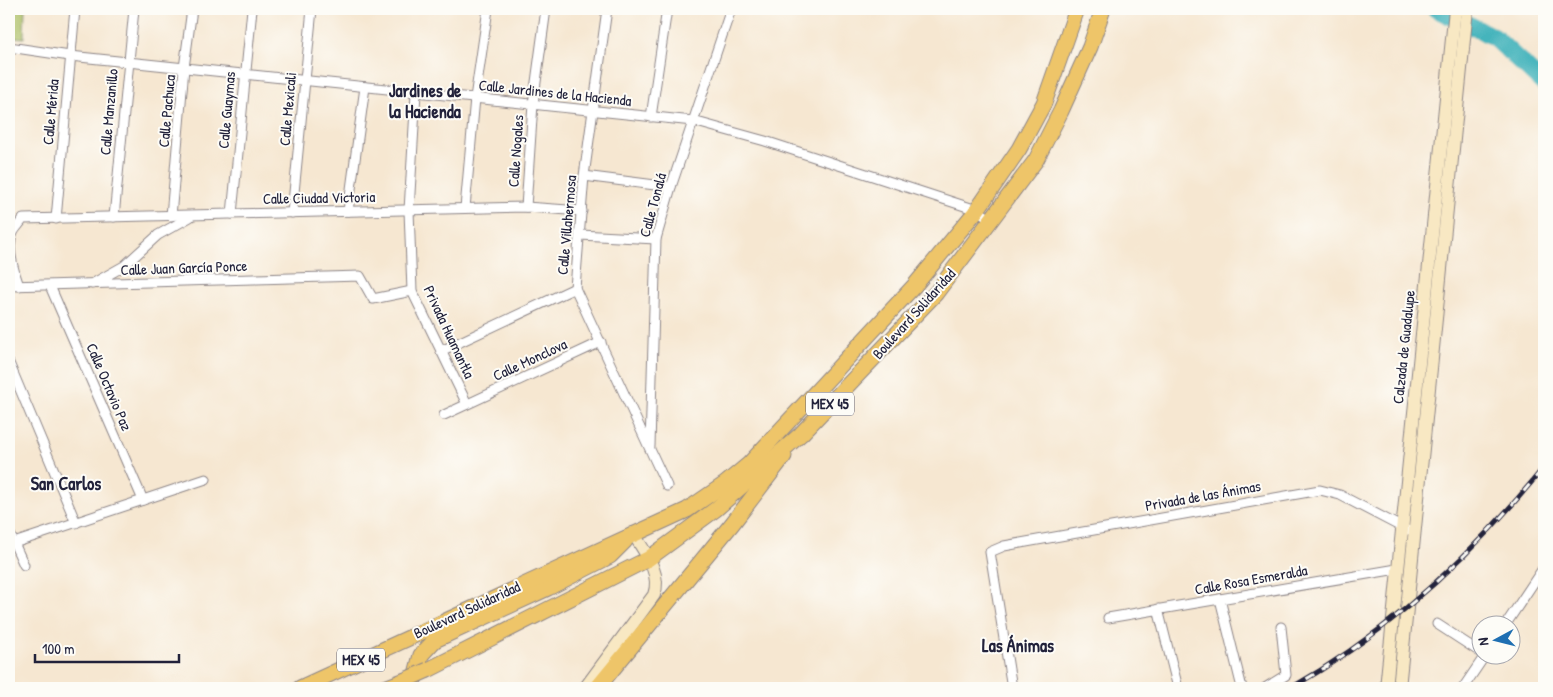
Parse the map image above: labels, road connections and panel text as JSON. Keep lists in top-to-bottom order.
{
  "streets": {
    "highway": ["Boulevard Solidaridad", "MEX 45"],
    "main road": ["Calzada de Guadalupe"],
    "street": [
      "Calle Jardines de la Hacienda",
      "Calle Mexicali",
      "Calle Guaymas",
      "Calle Pachuca",
      "Calle Mérida",
      "Calle Manzanillo",
      "Calle Nogales",
      "Calle Ciudad Victoria",
      "Calle Tonalá",
      "Calle Villahermosa",
      "Calle Juan García Ponce",
      "Privada Huamantla",
      "Calle Monclova",
      "Calle Octavio Paz",
      "Privada de las Ánimas",
      "Calle Rosa Esmeralda"
    ]
  },
  "crossings": [
    ["Calle Jardines de la Hacienda", "Calle Mexicali"],
    ["Calle Jardines de la Hacienda", "Calle Guaymas"],
    ["Calle Jardines de la Hacienda", "Calle Pachuca"],
    ["Calle Jardines de la Hacienda", "Calle Mérida"],
    ["Calle Jardines de la Hacienda", "Calle Manzanillo"],
    ["Calle Jardines de la Hacienda", "Calle Nogales"],
    ["Calle Jardines de la Hacienda", "Calle Tonalá"],
    ["Calle Jardines de la Hacienda", "Calle Villahermosa"],
    ["Calle Jardines de la Hacienda", "Boulevard Solidaridad"],
    ["Calle Jardines de la Hacienda", "Privada Huamantla"],
    ["Calle Mexicali", "Calle Ciudad Victoria"],
    ["Calle Guaymas", "Calle Ciudad Victoria"],
    ["Calle Pachuca", "Calle Ciudad Victoria"],
    ["Calle Mérida", "Calle Ciudad Victoria"],
    ["Calle Manzanillo", "Calle Ciudad Victoria"],
    ["Calle Nogales", "Calle Ciudad Victoria"],
    ["Calle Ciudad Victoria", "Calle Villahermosa"],
    ["Calle Ciudad Victoria", "Calle Juan García Ponce"],
    ["Calle Ciudad Victoria", "Privada Huamantla"],
    ["Calle Tonalá", "Calle Villahermosa"],
    ["Calle Villahermosa", "Calle Monclova"],
    ["Calle Juan García Ponce", "Privada Huamantla"],
    ["Calle Juan García Ponce", "Calle Octavio Paz"],
    ["Privada Huamantla", "Calle Monclova"],
    ["Calzada de Guadalupe", "Privada de las Ánimas"],
    ["Calzada de Guadalupe", "Calle Rosa Esmeralda"]
  ],
  "districts": ["Jardines de la Hacienda", "San Carlos", "Las Ánimas"],
  "scale_bar": "100 m",
  "north": "left"
}
